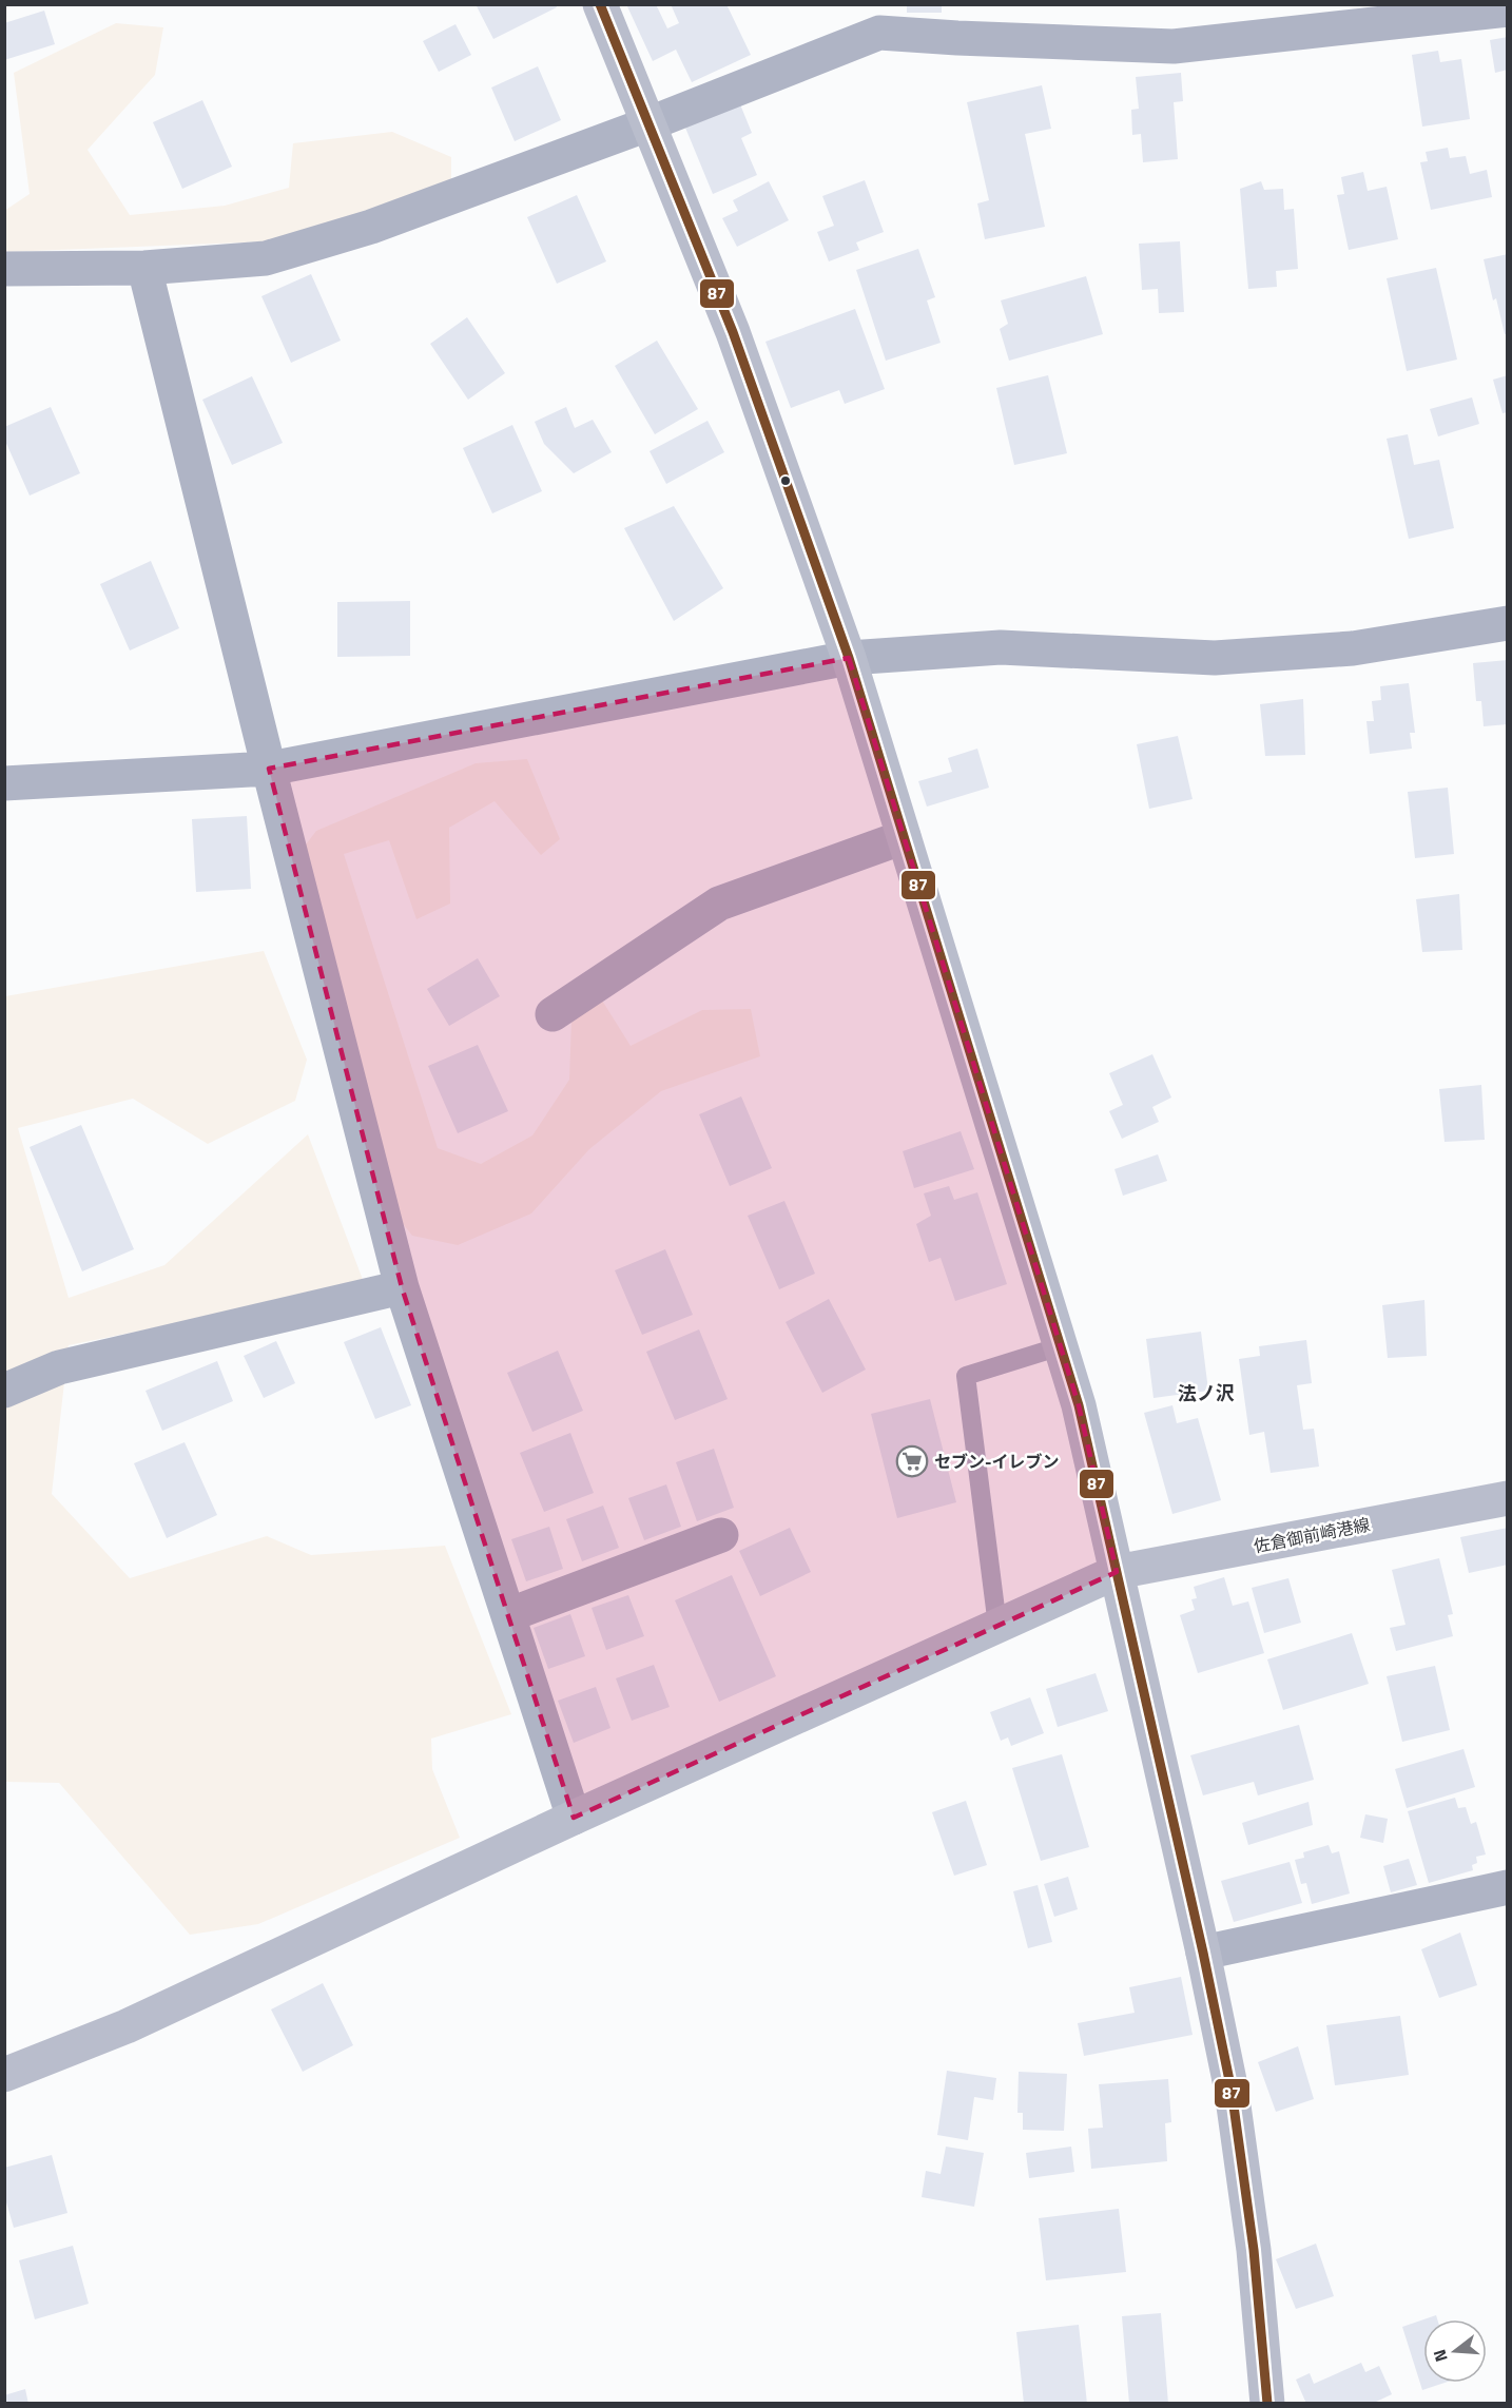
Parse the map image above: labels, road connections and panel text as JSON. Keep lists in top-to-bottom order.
{
  "streets": {
    "main road": ["佐倉御前崎港線"]
  },
  "districts": ["法ノ沢"],
  "places": {
    "supermarket": ["セブン-イレブン"]
  },
  "lines": ["transit line 87"],
  "north": "left"
}
